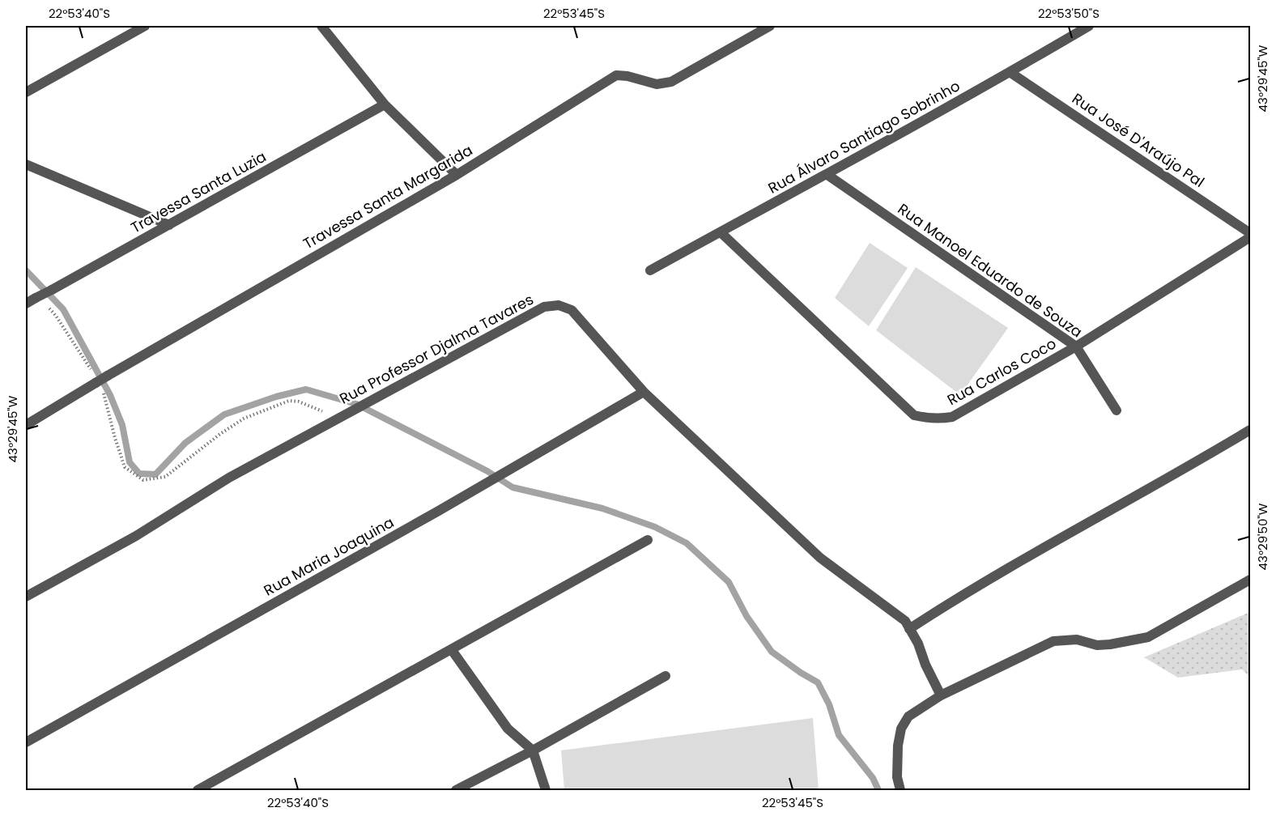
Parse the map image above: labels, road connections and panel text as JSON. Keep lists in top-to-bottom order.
{
  "streets": {
    "street": [
      "Rua Álvaro Santiago Sobrinho",
      "Rua José D'Araújo Pal",
      "Travessa Santa Luzia",
      "Travessa Santa Margarida",
      "Rua Manoel Eduardo de Souza",
      "Rua Professor Djalma Tavares",
      "Rua Carlos Coco",
      "Rua Maria Joaquina"
    ]
  },
  "crossings": [
    ["Rua Álvaro Santiago Sobrinho", "Rua José D'Araújo Pal"],
    ["Rua Álvaro Santiago Sobrinho", "Rua Manoel Eduardo de Souza"],
    ["Rua Álvaro Santiago Sobrinho", "Rua Carlos Coco"],
    ["Rua Manoel Eduardo de Souza", "Rua Carlos Coco"],
    ["Rua Professor Djalma Tavares", "Rua Maria Joaquina"]
  ],
  "coordinates": [
    "22°53'40\"S",
    "22°53'45\"S",
    "22°53'50\"S",
    "43°29'45\"W",
    "43°29'50\"W"
  ]
}
